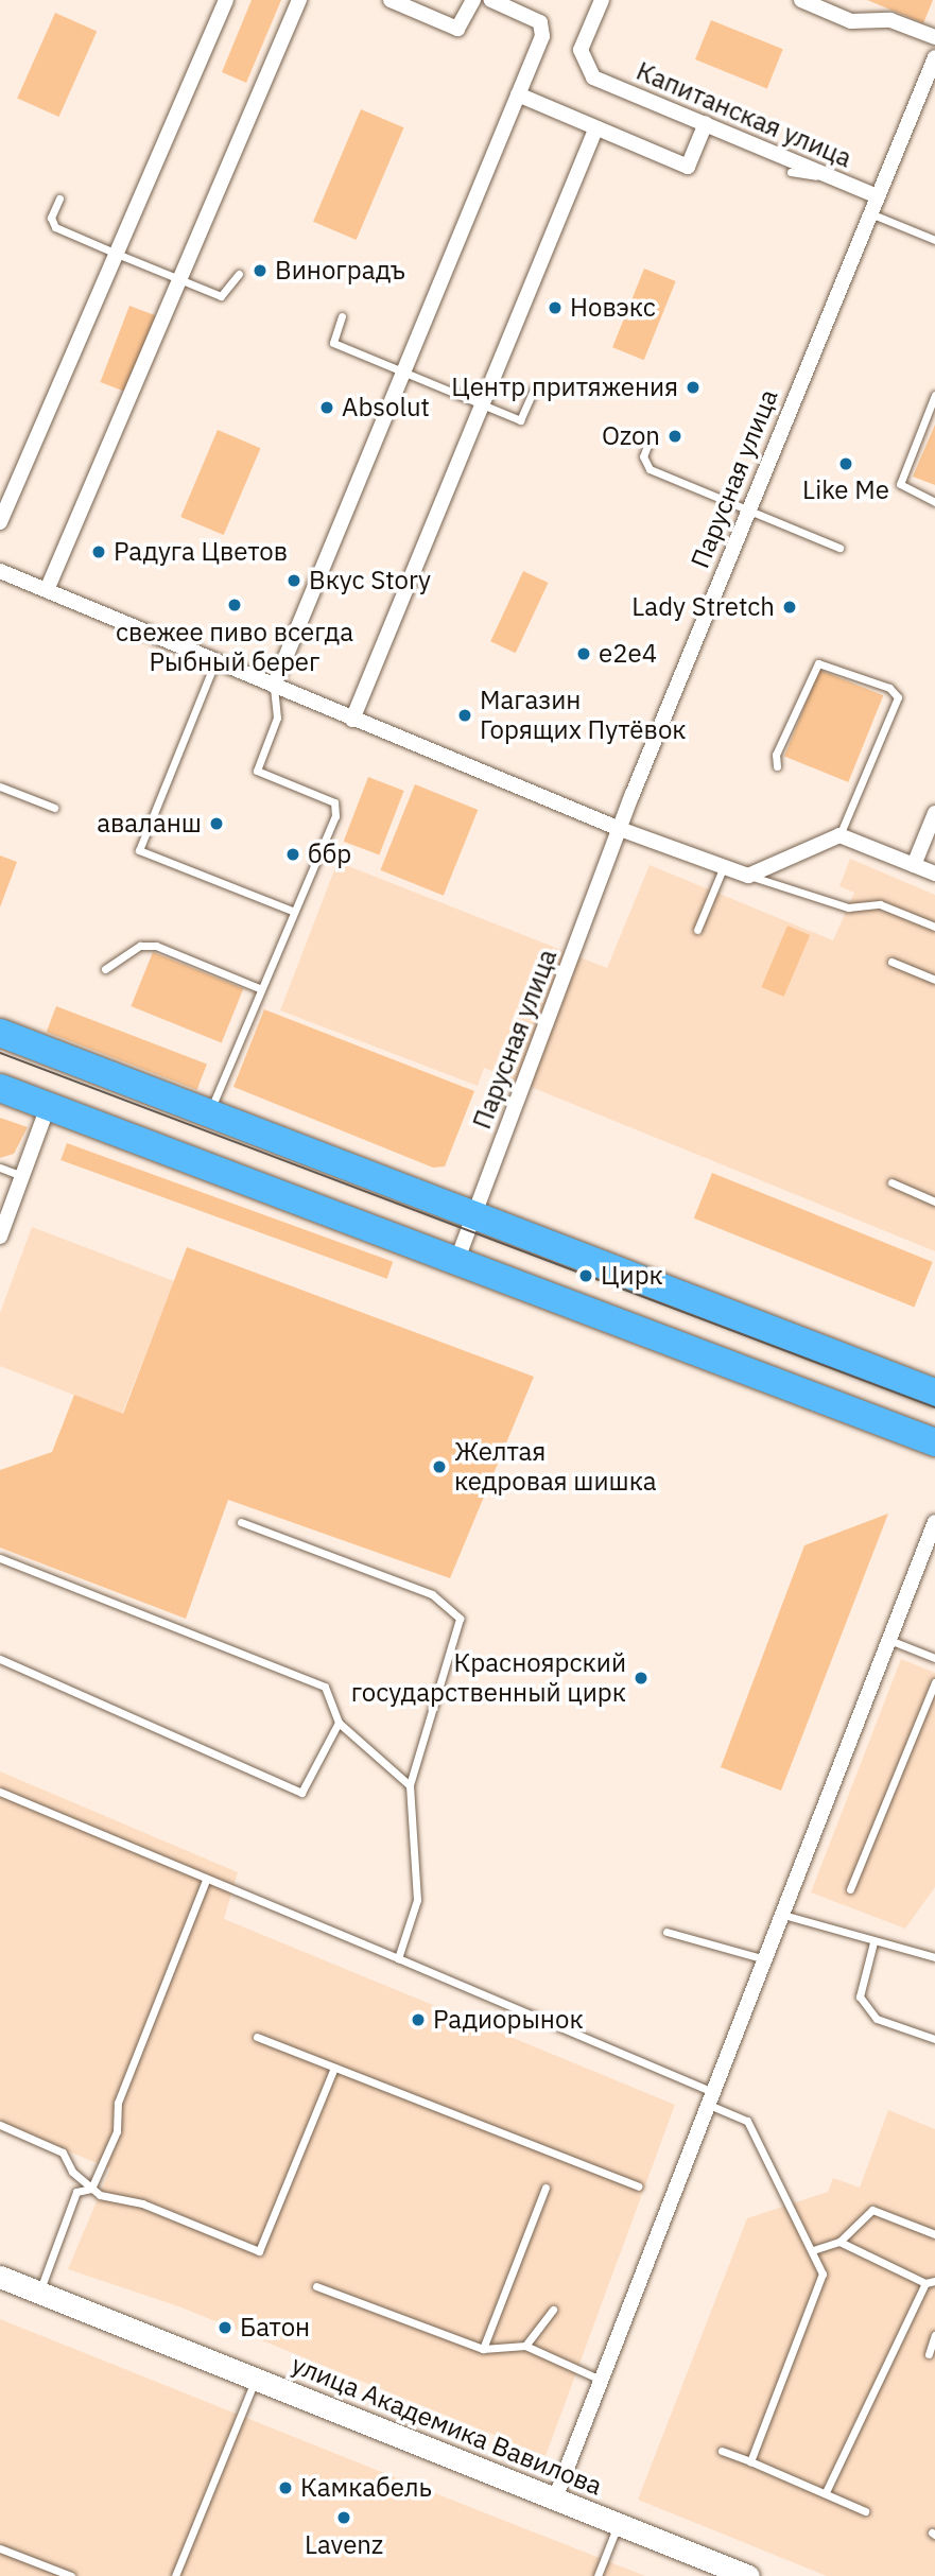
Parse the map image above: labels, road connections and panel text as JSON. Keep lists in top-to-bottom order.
{
  "streets": {
    "street": ["Капитанская улица", "Парусная улица", "улица Академика Вавилова"]
  },
  "crossings": [
    ["Капитанская улица", "Парусная улица"]
  ],
  "places": [
    "Виноградъ",
    "Новэкс",
    "Центр притяжения",
    "Absolut",
    "Ozon",
    "Like Me",
    "Радуга Цветов",
    "Вкус Story",
    "свежее пиво всегда Рыбный берег",
    "Lady Stretch",
    "е2е4",
    "Магазин Горящих Путёвок",
    "аваланш",
    "ббр",
    "Цирк",
    "Желтая кедровая шишка",
    "Красноярский государственный цирк",
    "Радиорынок",
    "Батон",
    "Камкабель",
    "Lavenz"
  ]
}
